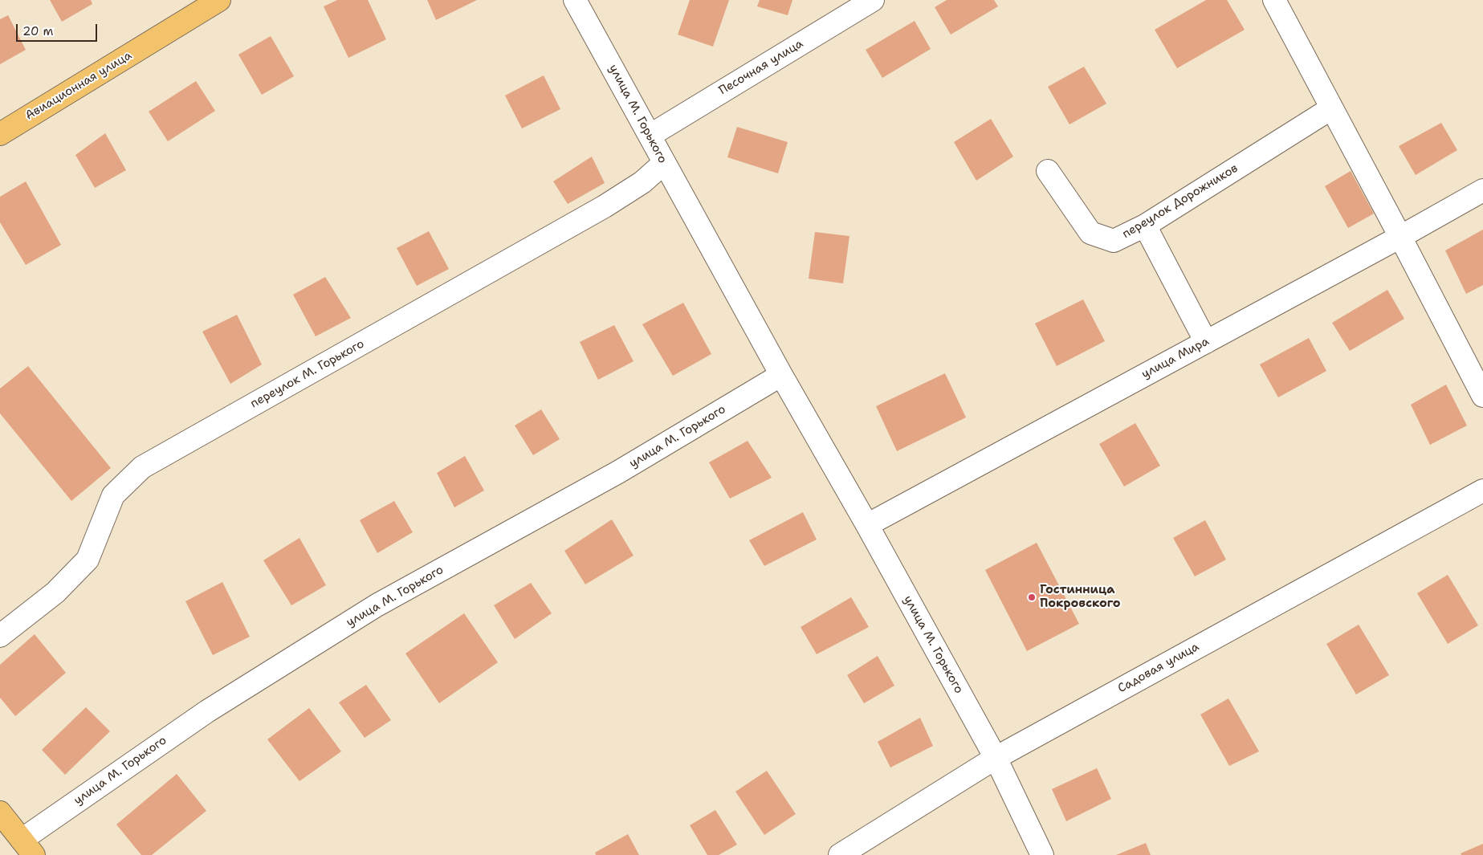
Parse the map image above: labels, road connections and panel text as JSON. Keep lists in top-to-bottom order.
{
  "streets": {
    "main road": ["Авиационная улица"],
    "street": [
      "Песочная улица",
      "улица М. Горького",
      "переулок Дорожников",
      "улица Мира",
      "переулок М. Горького",
      "Садовая улица"
    ]
  },
  "crossings": [
    ["Песочная улица", "улица М. Горького"],
    ["улица М. Горького", "улица Мира"],
    ["улица М. Горького", "переулок М. Горького"],
    ["улица М. Горького", "Садовая улица"]
  ],
  "places": ["Гостинница Покровского"],
  "scale_bar": "20 m"
}
